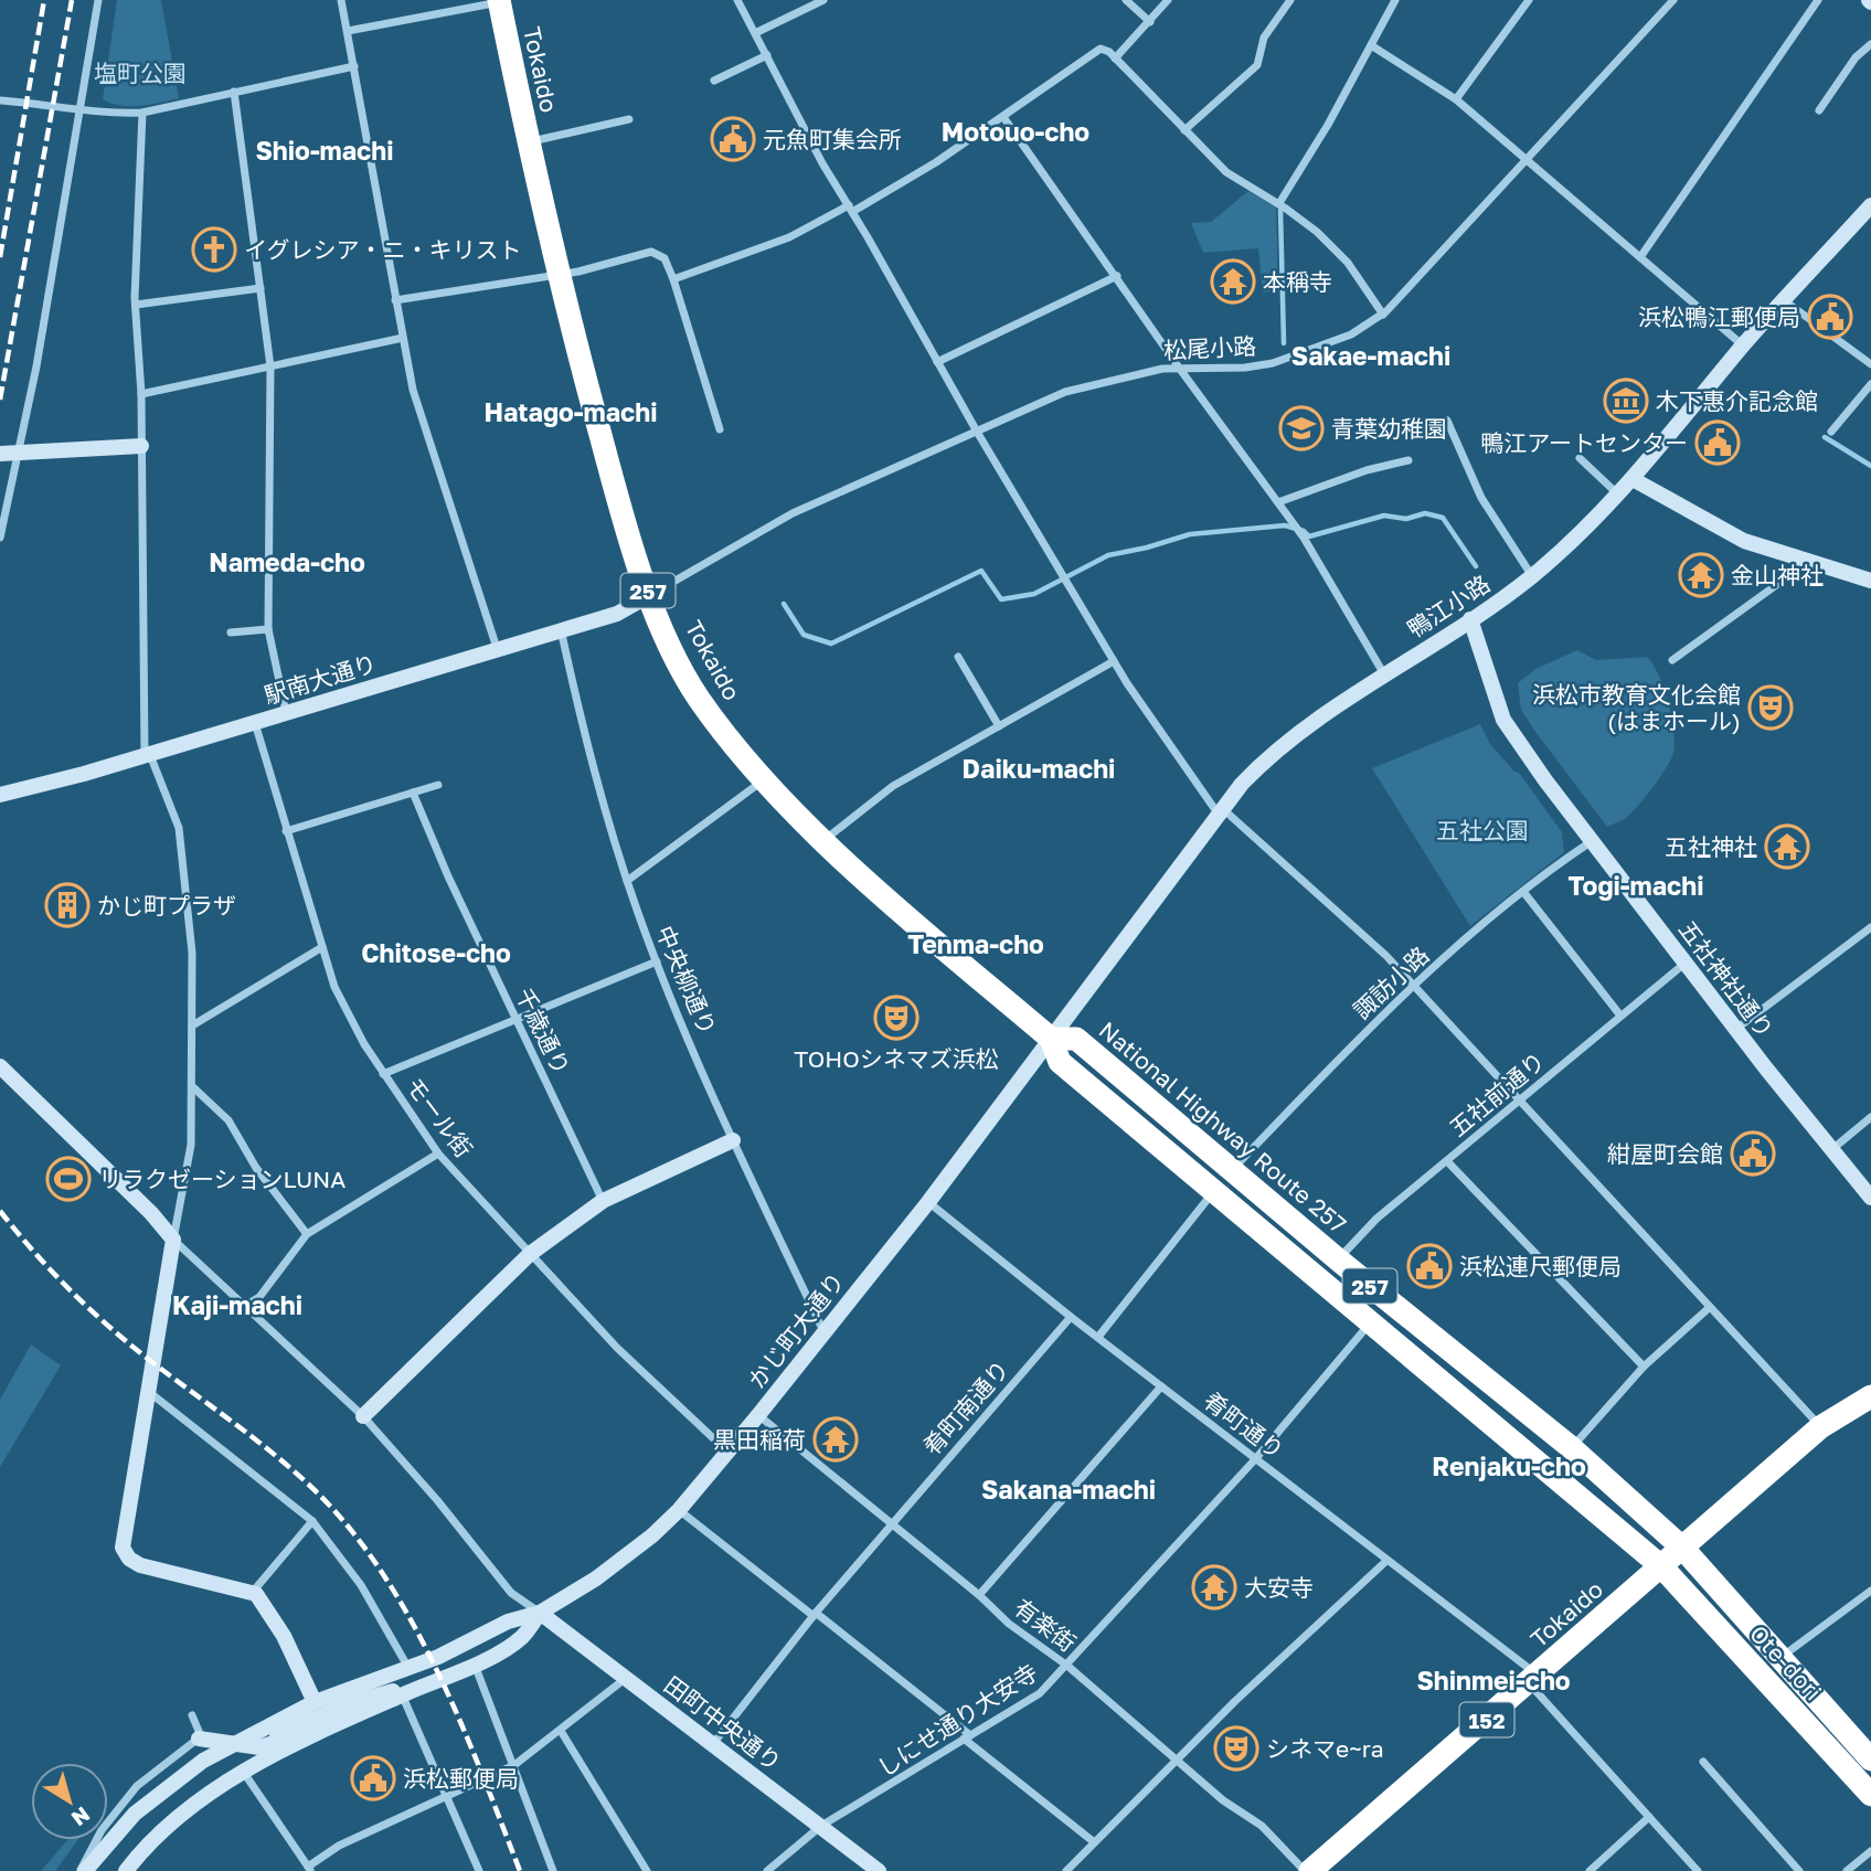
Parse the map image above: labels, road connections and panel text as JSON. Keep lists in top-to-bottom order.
{
  "streets": {
    "highway": [
      "Tokaido",
      "257",
      "National Highway Route 257",
      "Ote-dori",
      "152"
    ],
    "street": [
      "松尾小路",
      "鴨江小路",
      "駅南大通り",
      "五社神社通り",
      "中央柳通り",
      "諏訪小路",
      "千歳通り",
      "五社前通り",
      "モール街",
      "かじ町大通り",
      "肴町南通り",
      "肴町通り",
      "有楽街",
      "しにせ通り大安寺",
      "田町中央通り"
    ]
  },
  "crossings": [
    ["Tokaido", "松尾小路"],
    ["Tokaido", "257"],
    ["Tokaido", "鴨江小路"],
    ["Tokaido", "駅南大通り"],
    ["Tokaido", "National Highway Route 257"],
    ["Tokaido", "かじ町大通り"],
    ["Tokaido", "肴町通り"],
    ["Tokaido", "有楽街"],
    ["Tokaido", "Ote-dori"],
    ["松尾小路", "駅南大通り"],
    ["257", "鴨江小路"],
    ["257", "National Highway Route 257"],
    ["257", "かじ町大通り"],
    ["257", "Ote-dori"],
    ["257", "しにせ通り大安寺"],
    ["鴨江小路", "五社神社通り"],
    ["鴨江小路", "National Highway Route 257"],
    ["鴨江小路", "かじ町大通り"],
    ["駅南大通り", "中央柳通り"],
    ["駅南大通り", "モール街"],
    ["五社神社通り", "諏訪小路"],
    ["五社神社通り", "五社前通り"],
    ["中央柳通り", "かじ町大通り"],
    ["諏訪小路", "National Highway Route 257"],
    ["五社前通り", "National Highway Route 257"],
    ["モール街", "かじ町大通り"],
    ["National Highway Route 257", "かじ町大通り"],
    ["National Highway Route 257", "Ote-dori"],
    ["かじ町大通り", "肴町通り"],
    ["かじ町大通り", "有楽街"],
    ["かじ町大通り", "田町中央通り"],
    ["肴町南通り", "肴町通り"],
    ["肴町南通り", "有楽街"],
    ["肴町南通り", "田町中央通り"],
    ["肴町通り", "しにせ通り大安寺"],
    ["有楽街", "しにせ通り大安寺"],
    ["しにせ通り大安寺", "田町中央通り"]
  ],
  "districts": [
    "Motouo-cho",
    "Shio-machi",
    "Sakae-machi",
    "Hatago-machi",
    "Nameda-cho",
    "Daiku-machi",
    "Togi-machi",
    "Tenma-cho",
    "Chitose-cho",
    "Kaji-machi",
    "Renjaku-cho",
    "Sakana-machi",
    "Shinmei-cho"
  ],
  "parks": ["塩町公園", "五社公園"],
  "places": {
    "public building": [
      "元魚町集会所",
      "浜松鴨江郵便局",
      "鴨江アートセンター",
      "紺屋町会館",
      "浜松連尺郵便局",
      "浜松郵便局"
    ],
    "church": ["イグレシア・ニ・キリスト"],
    "temple": [
      "本稱寺",
      "金山神社",
      "五社神社",
      "黒田稲荷",
      "大安寺"
    ],
    "museum": ["木下惠介記念館"],
    "school or university": ["青葉幼稚園"],
    "theatre": ["浜松市教育文化会館 (はまホール)", "TOHOシネマズ浜松", "シネマe~ra"],
    "building": ["かじ町プラザ"],
    "sports": ["リラクゼーションLUNA"]
  },
  "north": "bottom right"
}
